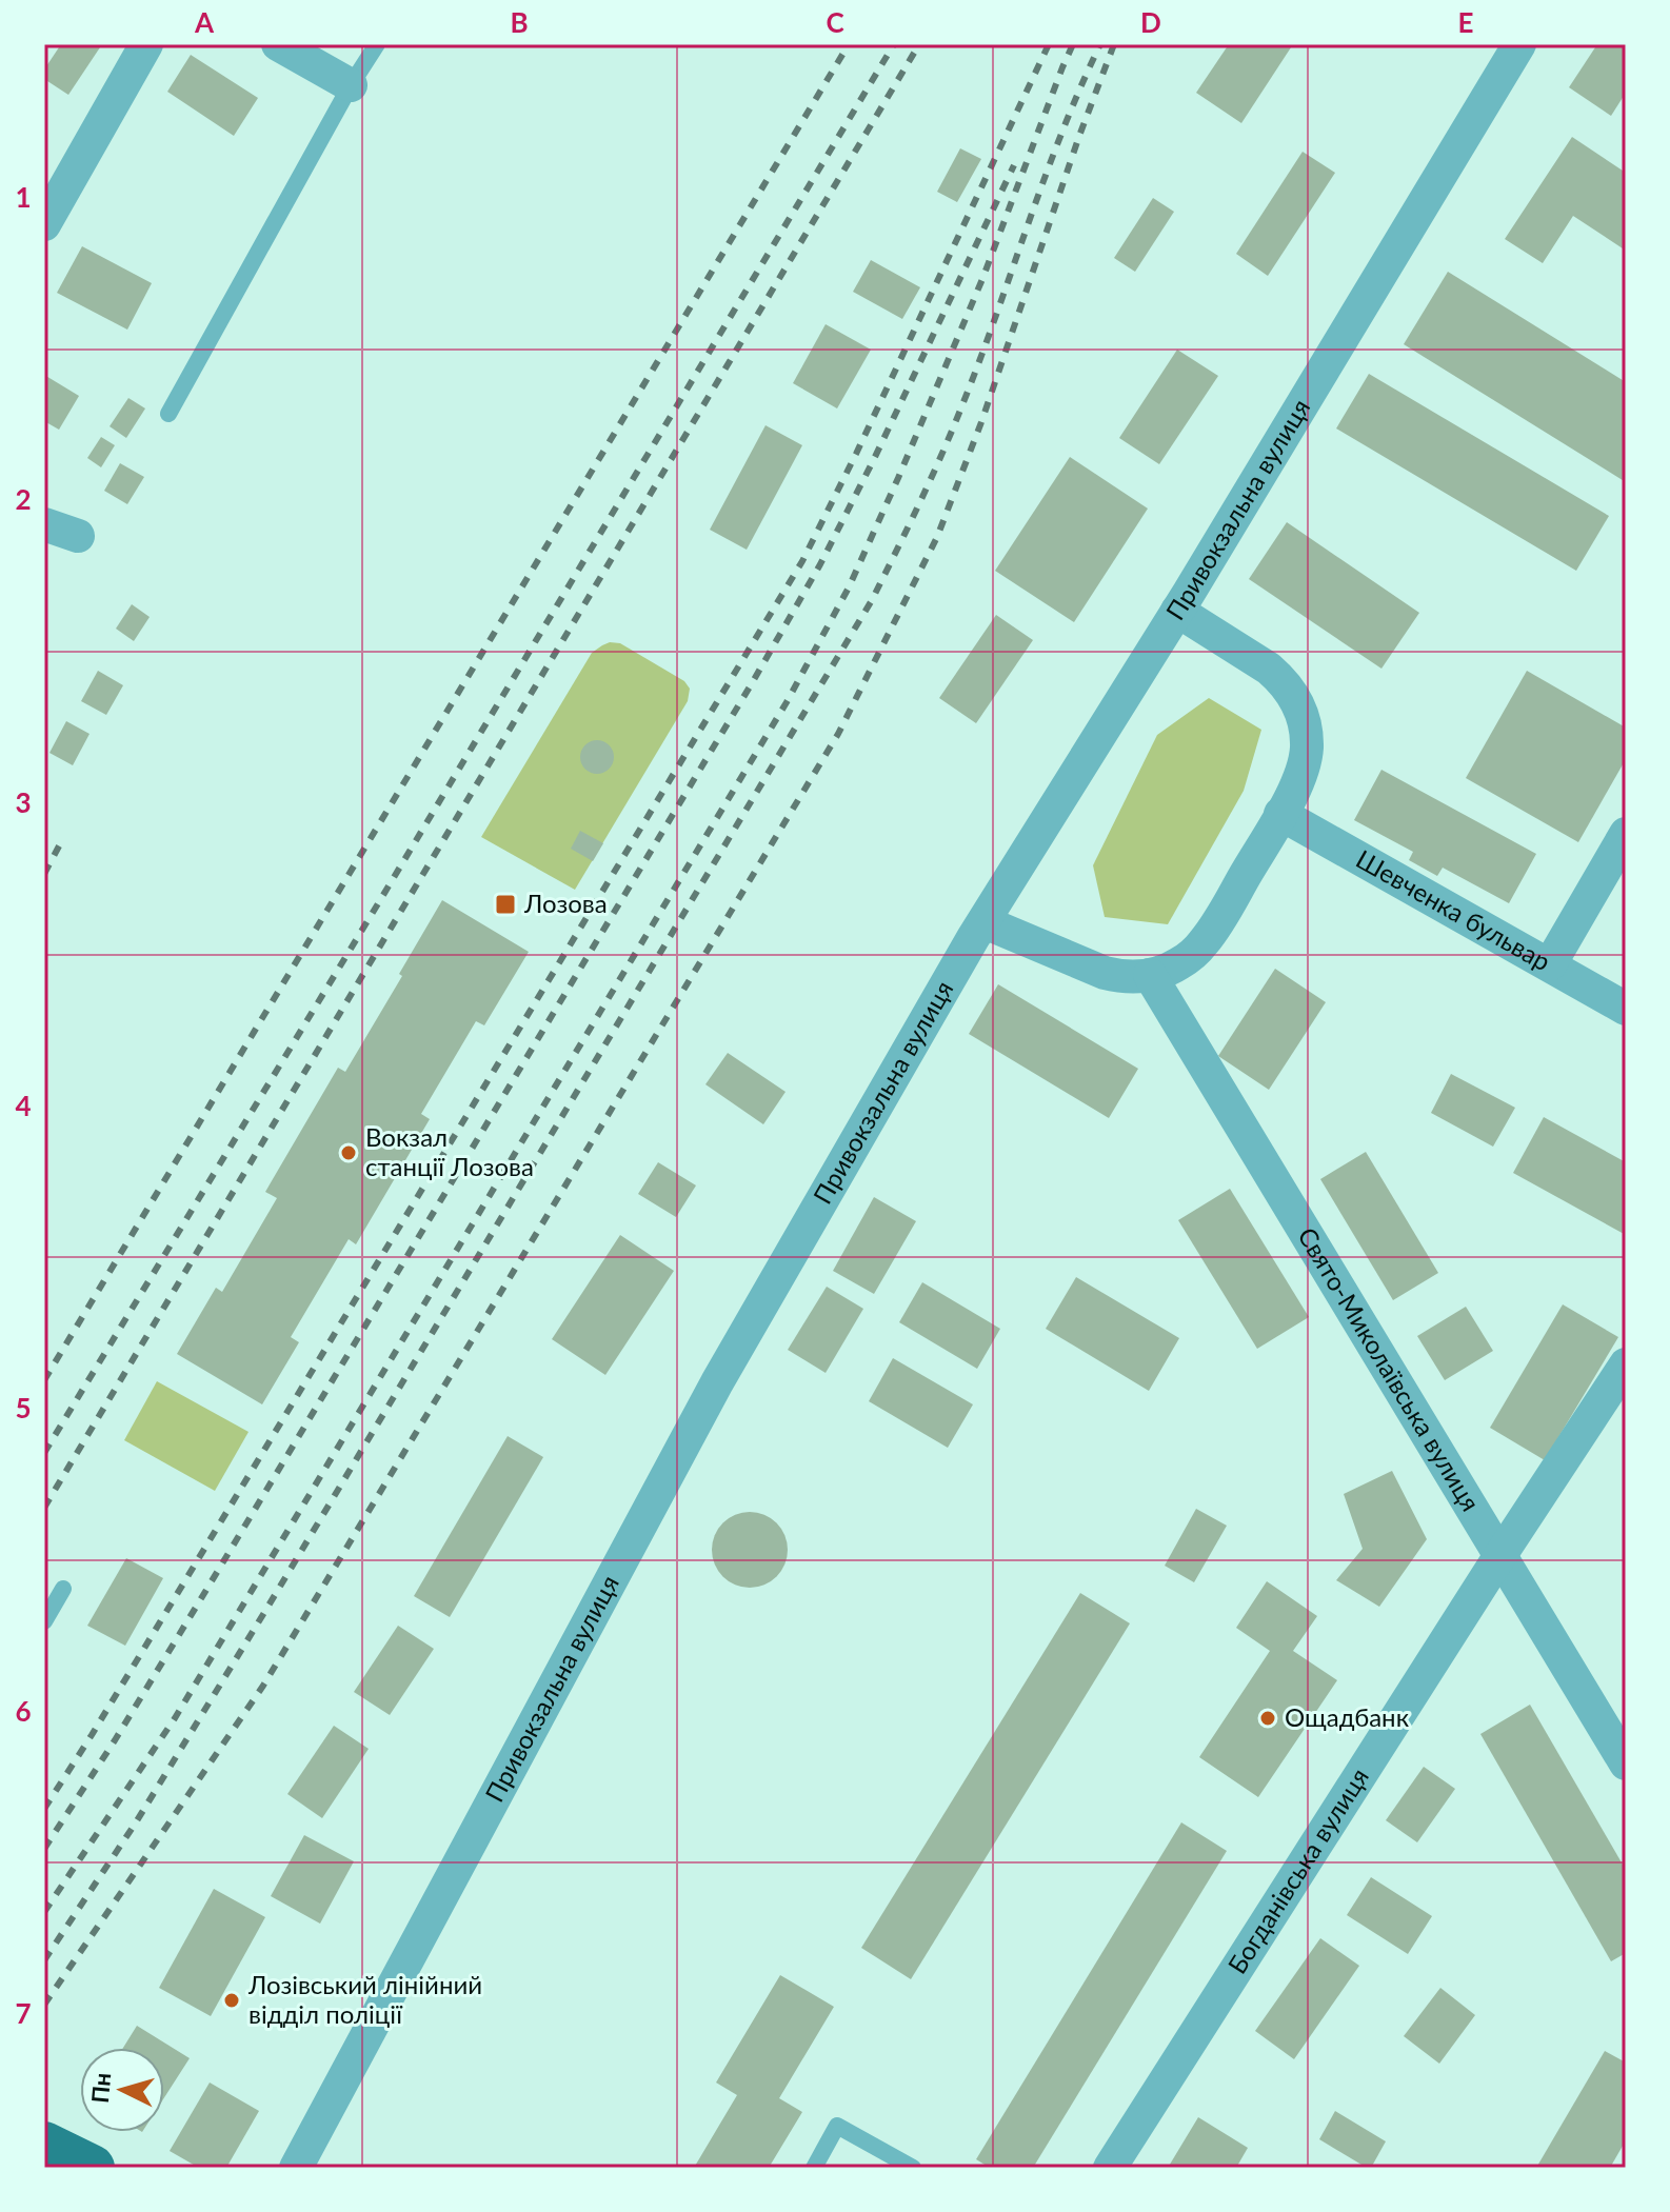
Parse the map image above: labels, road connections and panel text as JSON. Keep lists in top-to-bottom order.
{
  "streets": {
    "street": [
      "Привокзальна вулиця",
      "Шевченка бульвар",
      "Свято-Миколаївська вулиця",
      "Богданівська вулиця"
    ]
  },
  "crossings": [
    ["Свято-Миколаївська вулиця", "Богданівська вулиця"]
  ],
  "places": {
    "transit": ["Лозова"],
    "other": ["Вокзал станції Лозова", "Ощадбанк", "Лозівський лінійний відділ поліції"]
  },
  "north": "left",
  "grid": {
    "columns": [
      "A",
      "B",
      "C",
      "D",
      "E"
    ],
    "rows": [
      "1",
      "2",
      "3",
      "4",
      "5",
      "6",
      "7"
    ]
  }
}
